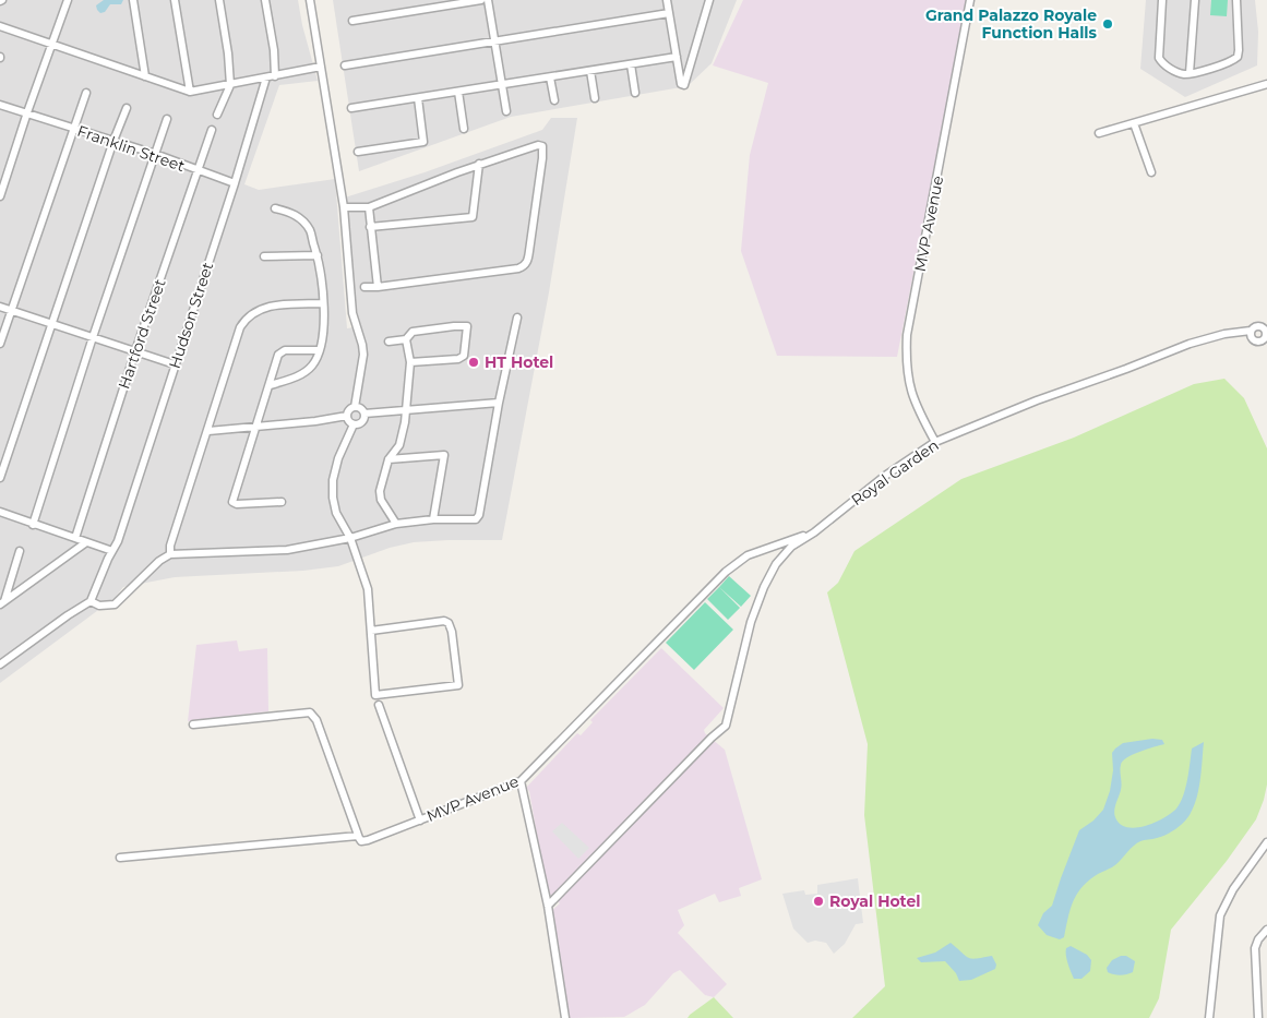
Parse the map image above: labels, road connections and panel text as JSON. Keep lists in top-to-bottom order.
{
  "streets": {
    "street": [
      "Franklin Street",
      "MVP Avenue",
      "Hudson Street",
      "Hartford Street",
      "Royal Garden"
    ]
  },
  "crossings": [
    ["Franklin Street", "Hudson Street"],
    ["Franklin Street", "Hartford Street"],
    ["MVP Avenue", "Royal Garden"]
  ],
  "places": ["Grand Palazzo Royale Function Halls", "HT Hotel", "Royal Hotel"]
}
